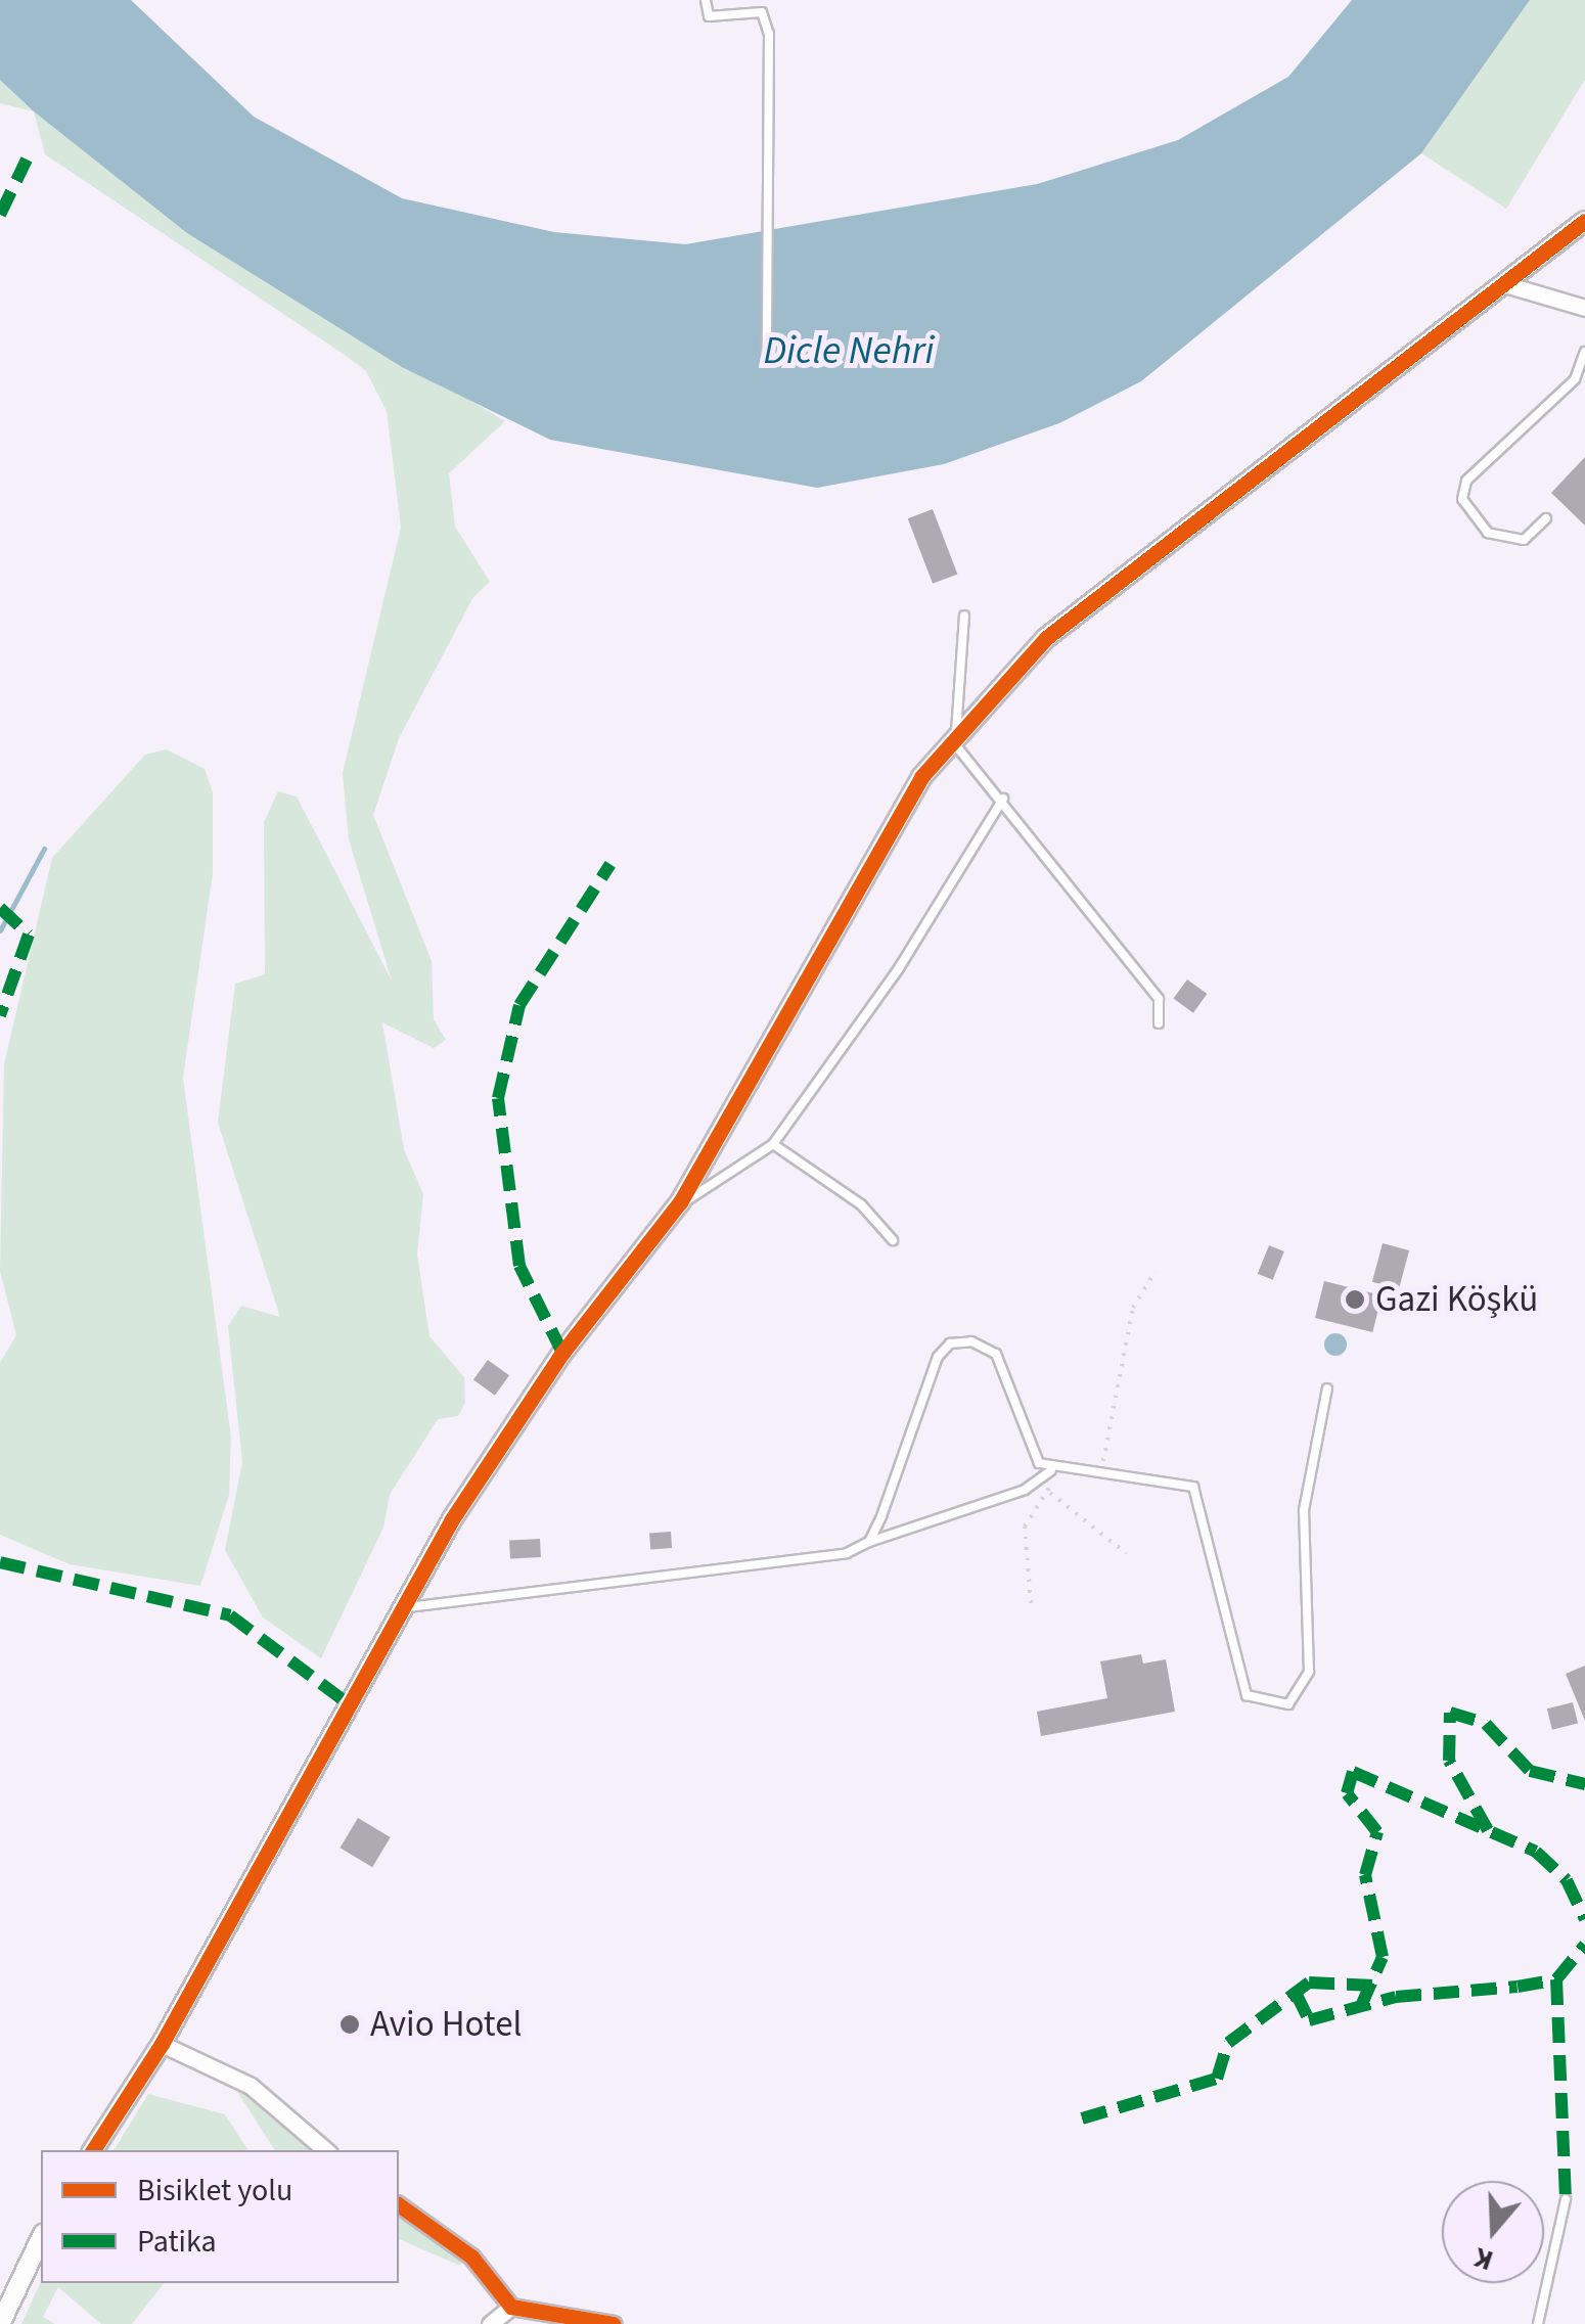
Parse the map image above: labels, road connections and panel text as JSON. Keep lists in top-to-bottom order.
{
  "water": ["Dicle Nehri"],
  "places": ["Gazi Köşkü", "Avio Hotel"],
  "legend": ["Bisiklet yolu", "Patika"],
  "north": "bottom"
}
